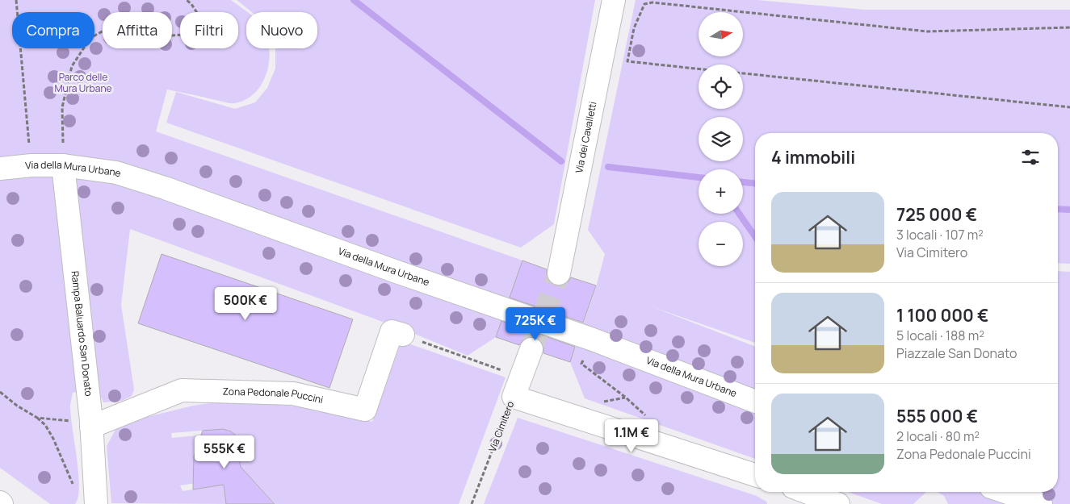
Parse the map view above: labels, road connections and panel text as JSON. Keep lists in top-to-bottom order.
{
  "streets": {
    "street": [
      "Via dei Cavalletti",
      "Via della Mura Urbane",
      "Rampa Baluardo San Donato",
      "Zona Pedonale Puccini"
    ],
    "path": ["Via Cimitero"]
  },
  "crossings": [
    ["Via della Mura Urbane", "Rampa Baluardo San Donato"],
    ["Rampa Baluardo San Donato", "Zona Pedonale Puccini"]
  ],
  "parks": ["Parco delle Mura Urbane"],
  "north": "right",
  "page": {
    "map_buttons": ["+", "−"],
    "chip": [
      "Compra",
      "Affitta",
      "Filtri",
      "Nuovo"
    ],
    "heading": "4 immobili",
    "list": [
      {
        "name": "725 000 €",
        "note": "3 locali · 107 m² · Via Cimitero"
      },
      {
        "name": "1 100 000 €",
        "note": "5 locali · 188 m² · Piazzale San Donato"
      },
      {
        "name": "555 000 €",
        "note": "2 locali · 80 m² · Zona Pedonale Puccini"
      }
    ],
    "price": [
      "500K €",
      "725K €",
      "1.1M €",
      "555K €"
    ]
  }
}
